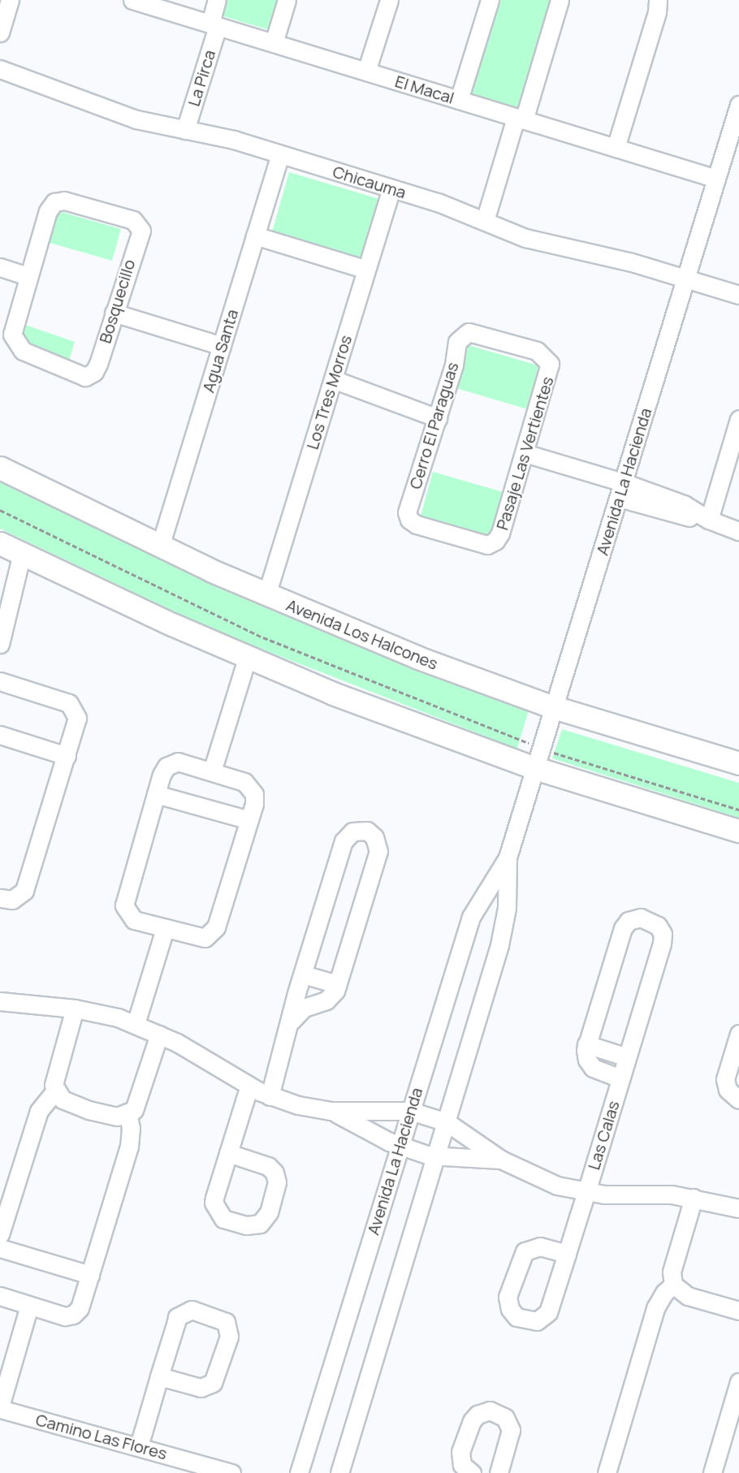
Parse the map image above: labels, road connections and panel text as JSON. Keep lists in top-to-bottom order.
{
  "streets": {
    "street": [
      "La Pirca",
      "El Macal",
      "Chicauma",
      "Bosquecillo",
      "Agua Santa",
      "Los Tres Morros",
      "Cerro El Paraguas",
      "Pasaje Las Vertientes",
      "Avenida La Hacienda",
      "Avenida Los Halcones",
      "Las Calas",
      "Camino Las Flores"
    ]
  },
  "crossings": [
    ["La Pirca", "El Macal"],
    ["La Pirca", "Chicauma"],
    ["El Macal", "Avenida La Hacienda"],
    ["Chicauma", "Agua Santa"],
    ["Chicauma", "Los Tres Morros"],
    ["Chicauma", "Avenida La Hacienda"],
    ["Agua Santa", "Avenida Los Halcones"],
    ["Los Tres Morros", "Avenida Los Halcones"],
    ["Cerro El Paraguas", "Pasaje Las Vertientes"],
    ["Avenida La Hacienda", "Avenida Los Halcones"]
  ]
}
